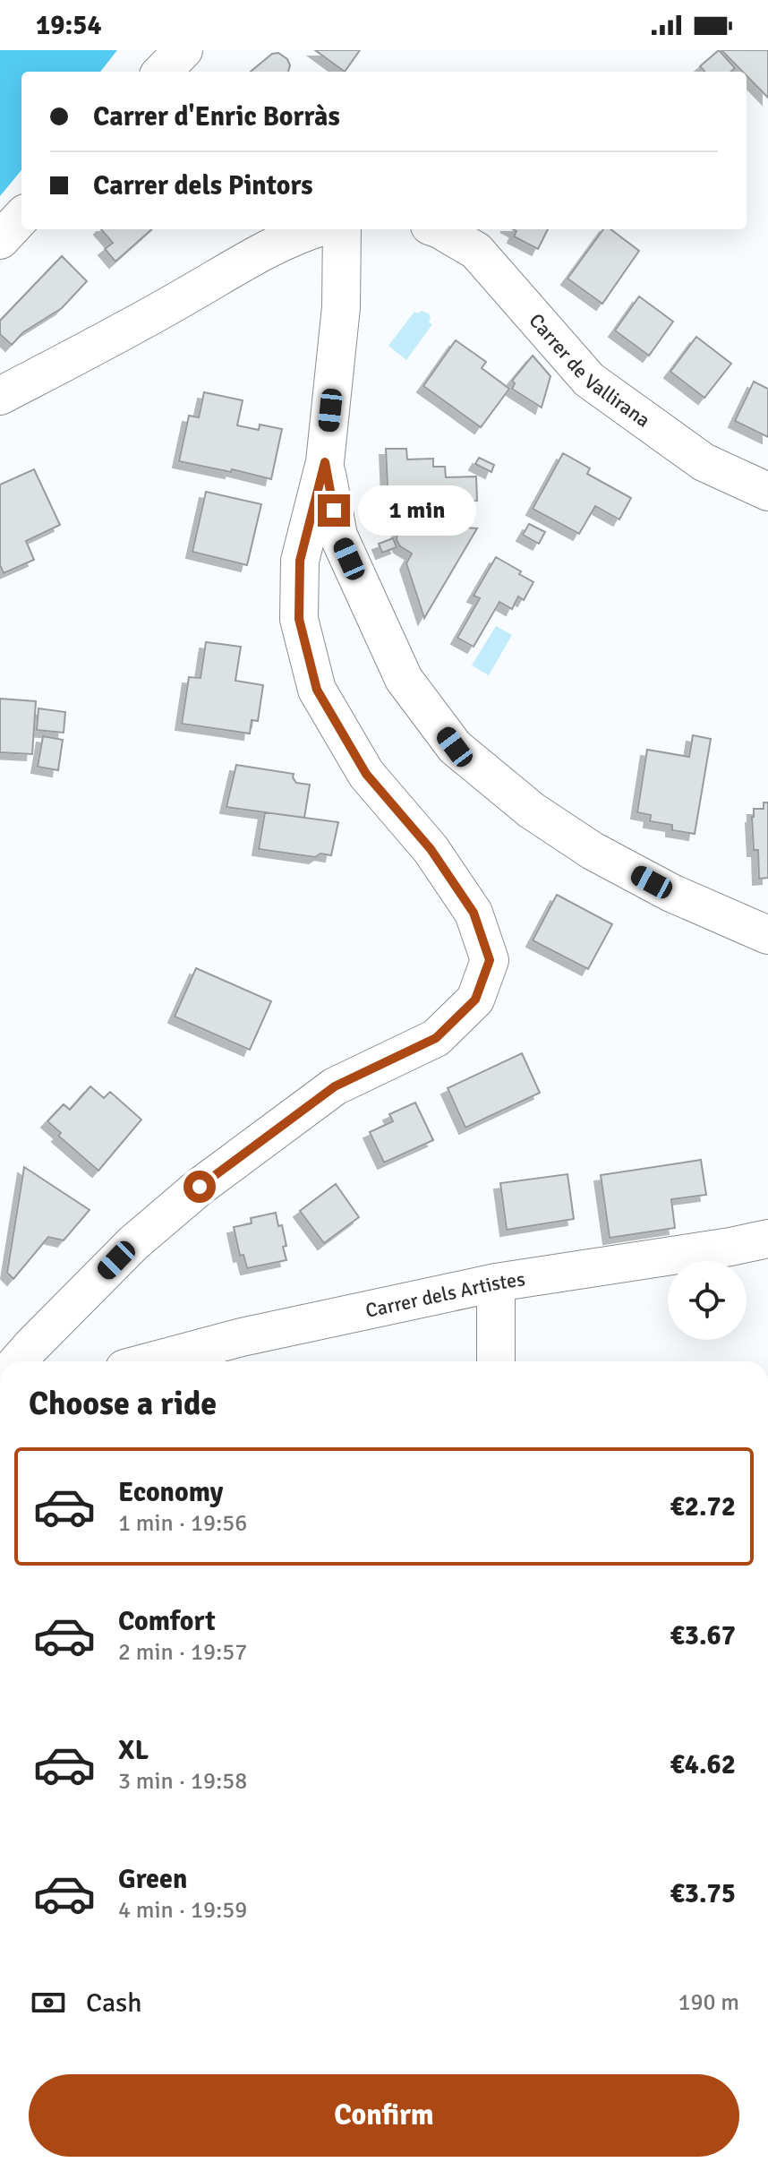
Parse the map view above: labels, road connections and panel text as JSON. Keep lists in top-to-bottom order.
{
  "streets": {
    "street": ["Carrer de Vallirana", "Carrer dels Artistes"]
  },
  "page": {
    "status": "19:54",
    "banner": ["Carrer d'Enric Borràs", "Carrer dels Pintors"],
    "bubble": "1 min",
    "heading": "Choose a ride",
    "list": [
      {
        "name": "Economy",
        "note": "1 min · 19:56",
        "value": "€2.72"
      },
      {
        "name": "Comfort",
        "note": "2 min · 19:57",
        "value": "€3.67"
      },
      {
        "name": "XL",
        "note": "3 min · 19:58",
        "value": "€4.62"
      },
      {
        "name": "Green",
        "note": "4 min · 19:59",
        "value": "€3.75"
      }
    ],
    "pay": ["Cash", "190 m"],
    "buttons": "Confirm"
  }
}
